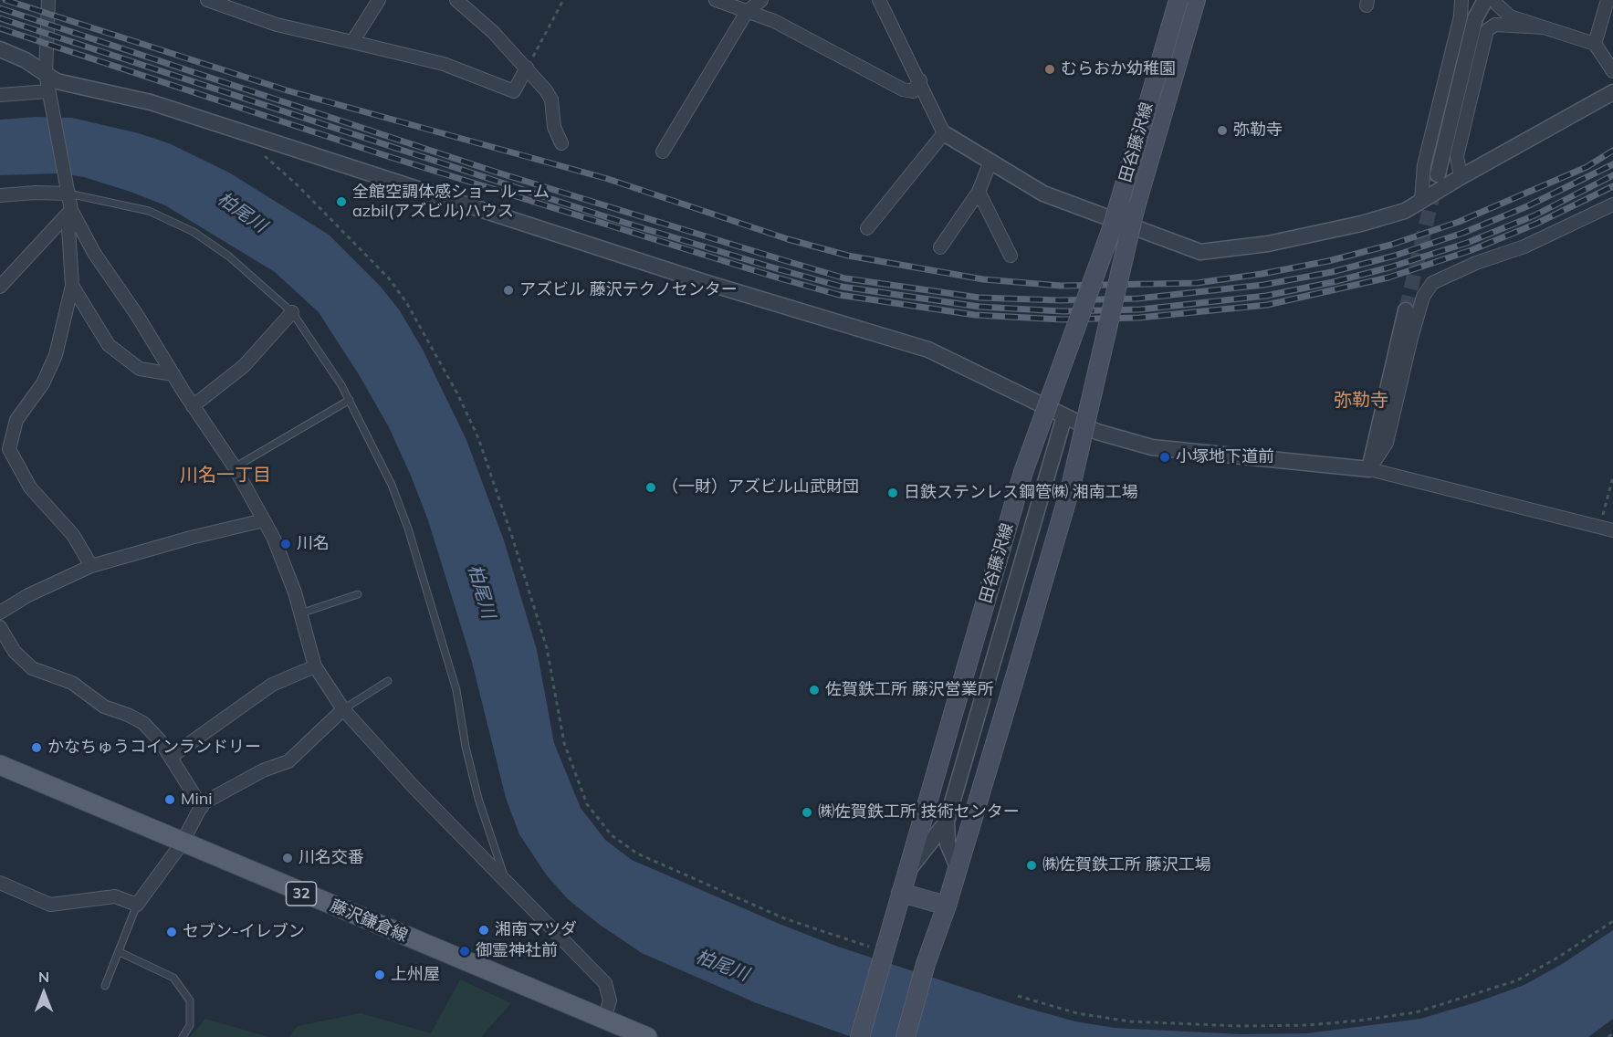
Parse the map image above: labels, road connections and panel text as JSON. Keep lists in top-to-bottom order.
{
  "streets": {
    "main road": ["田谷藤沢線", "32", "藤沢鎌倉線"]
  },
  "districts": ["弥勒寺", "川名一丁目"],
  "water": ["柏尾川"],
  "places": [
    "むらおか幼稚園",
    "弥勒寺",
    "全館空調体感ショールーム azbil(アズビル)ハウス",
    "アズビル 藤沢テクノセンター",
    "小塚地下道前",
    "（一財）アズビル山武財団",
    "日鉄ステンレス鋼管㈱ 湘南工場",
    "川名",
    "佐賀鉄工所 藤沢営業所",
    "かなちゅうコインランドリー",
    "Mini",
    "㈱佐賀鉄工所 技術センター",
    "川名交番",
    "㈱佐賀鉄工所 藤沢工場",
    "湘南マツダ",
    "セブン-イレブン",
    "御霊神社前",
    "上州屋"
  ],
  "north": "top"
}
